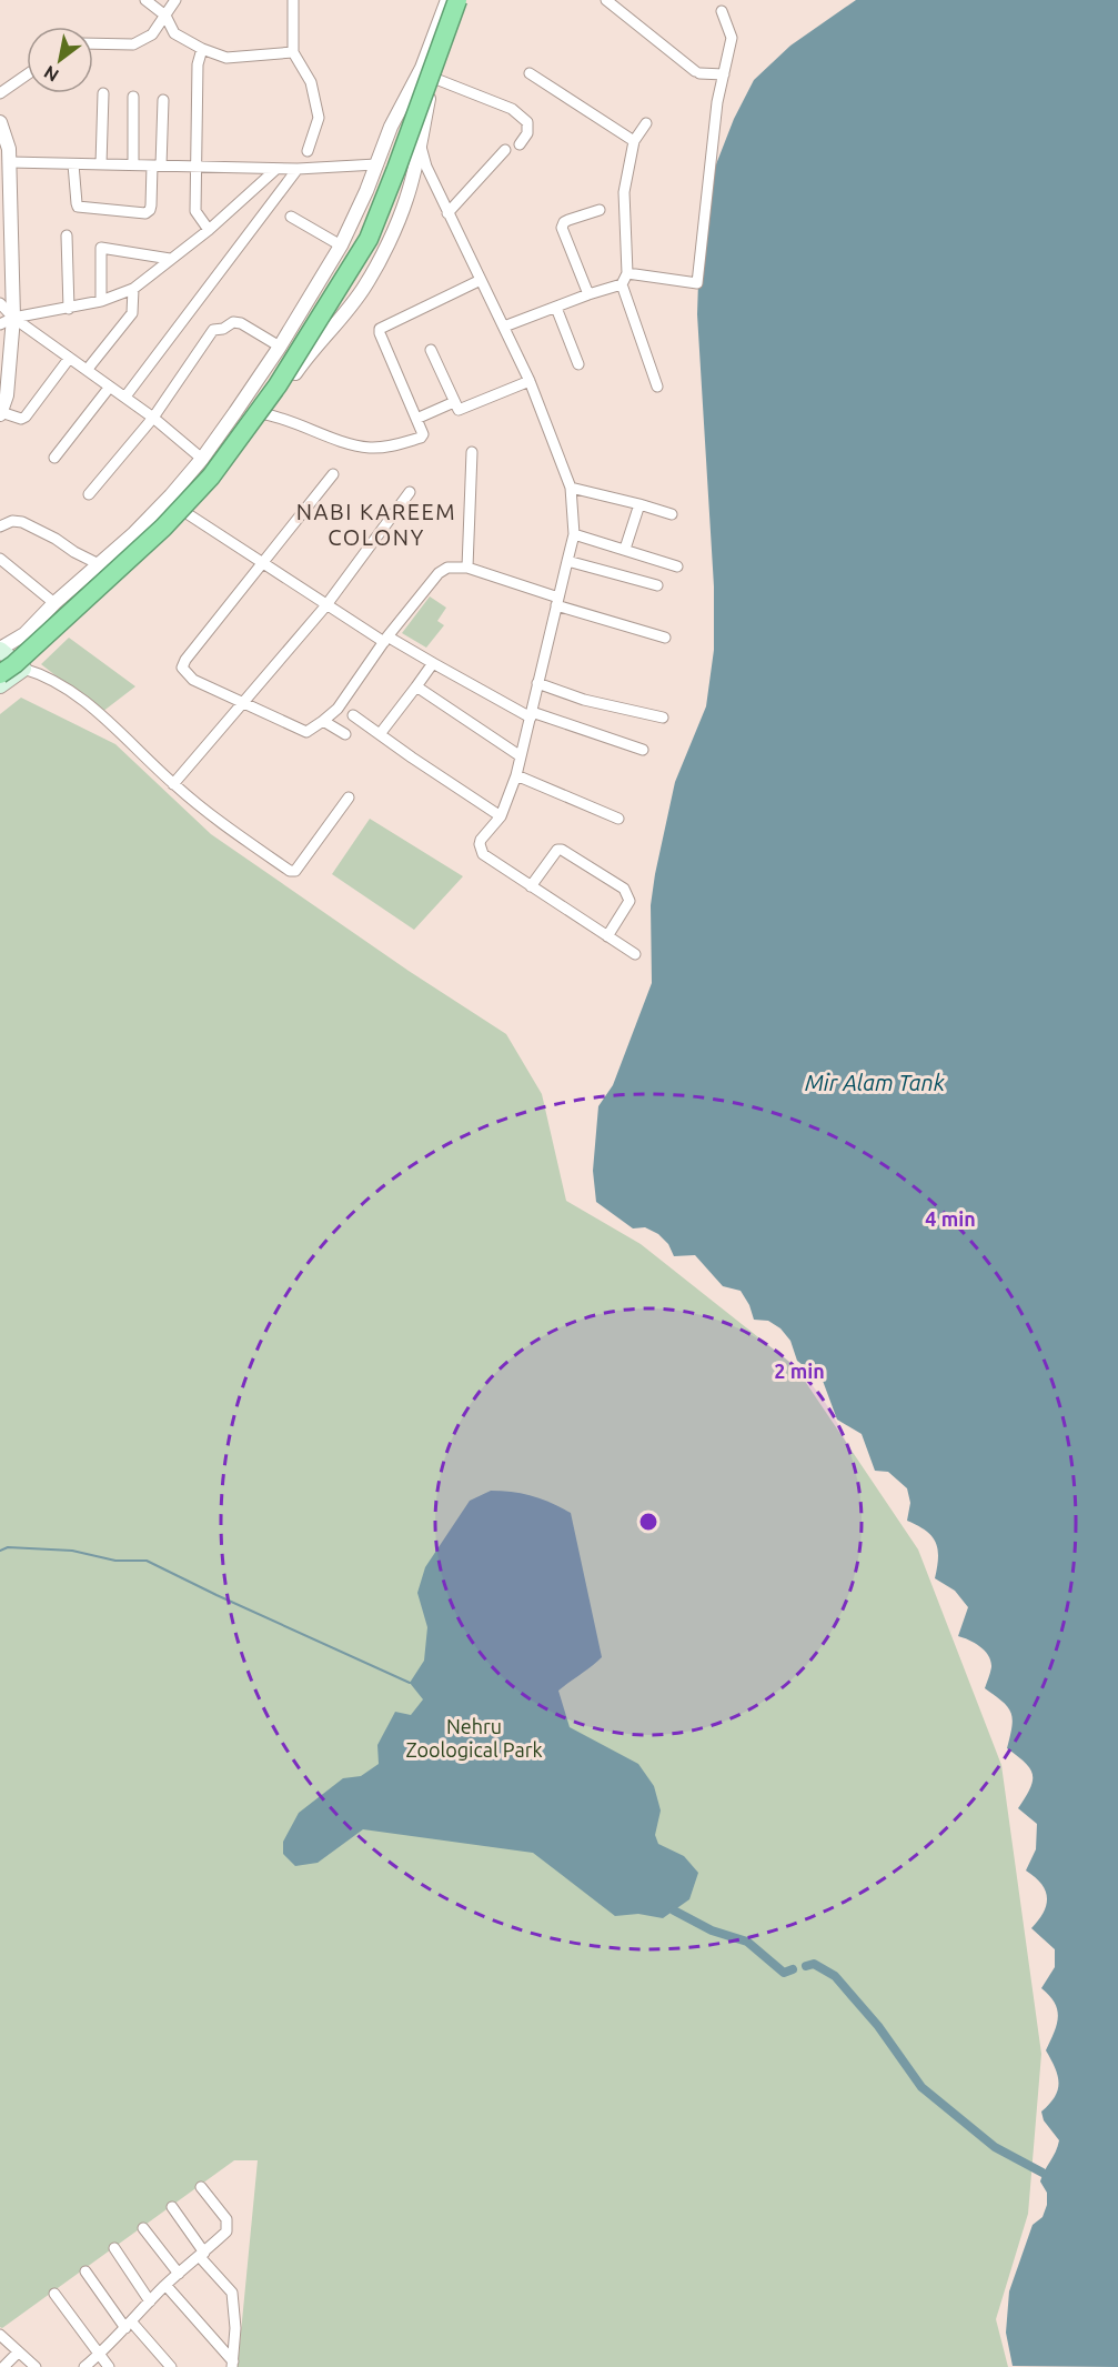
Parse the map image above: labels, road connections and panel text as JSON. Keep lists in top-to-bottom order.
{
  "districts": ["NABI KAREEM COLONY"],
  "water": ["Mir Alam Tank"],
  "parks": ["Nehru Zoological Park"],
  "north": "bottom left",
  "rings": ["4 min", "2 min"]
}
